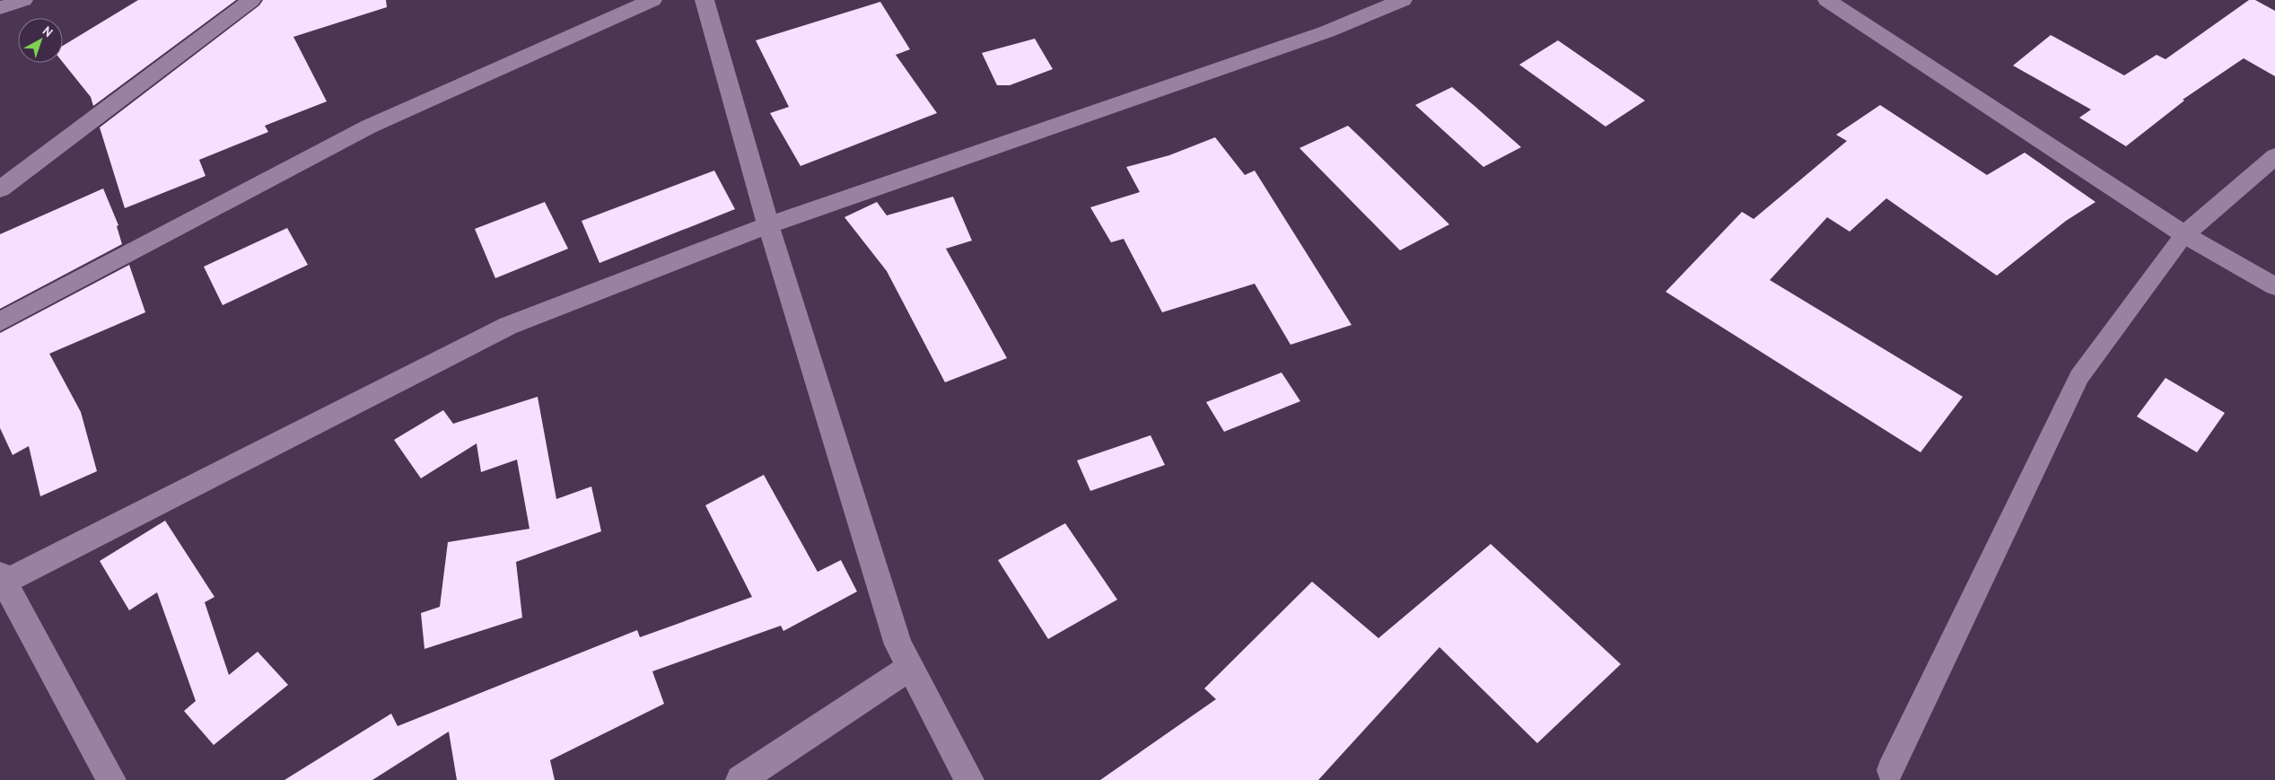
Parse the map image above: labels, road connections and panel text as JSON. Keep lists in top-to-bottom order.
{
  "north": "top right"
}
